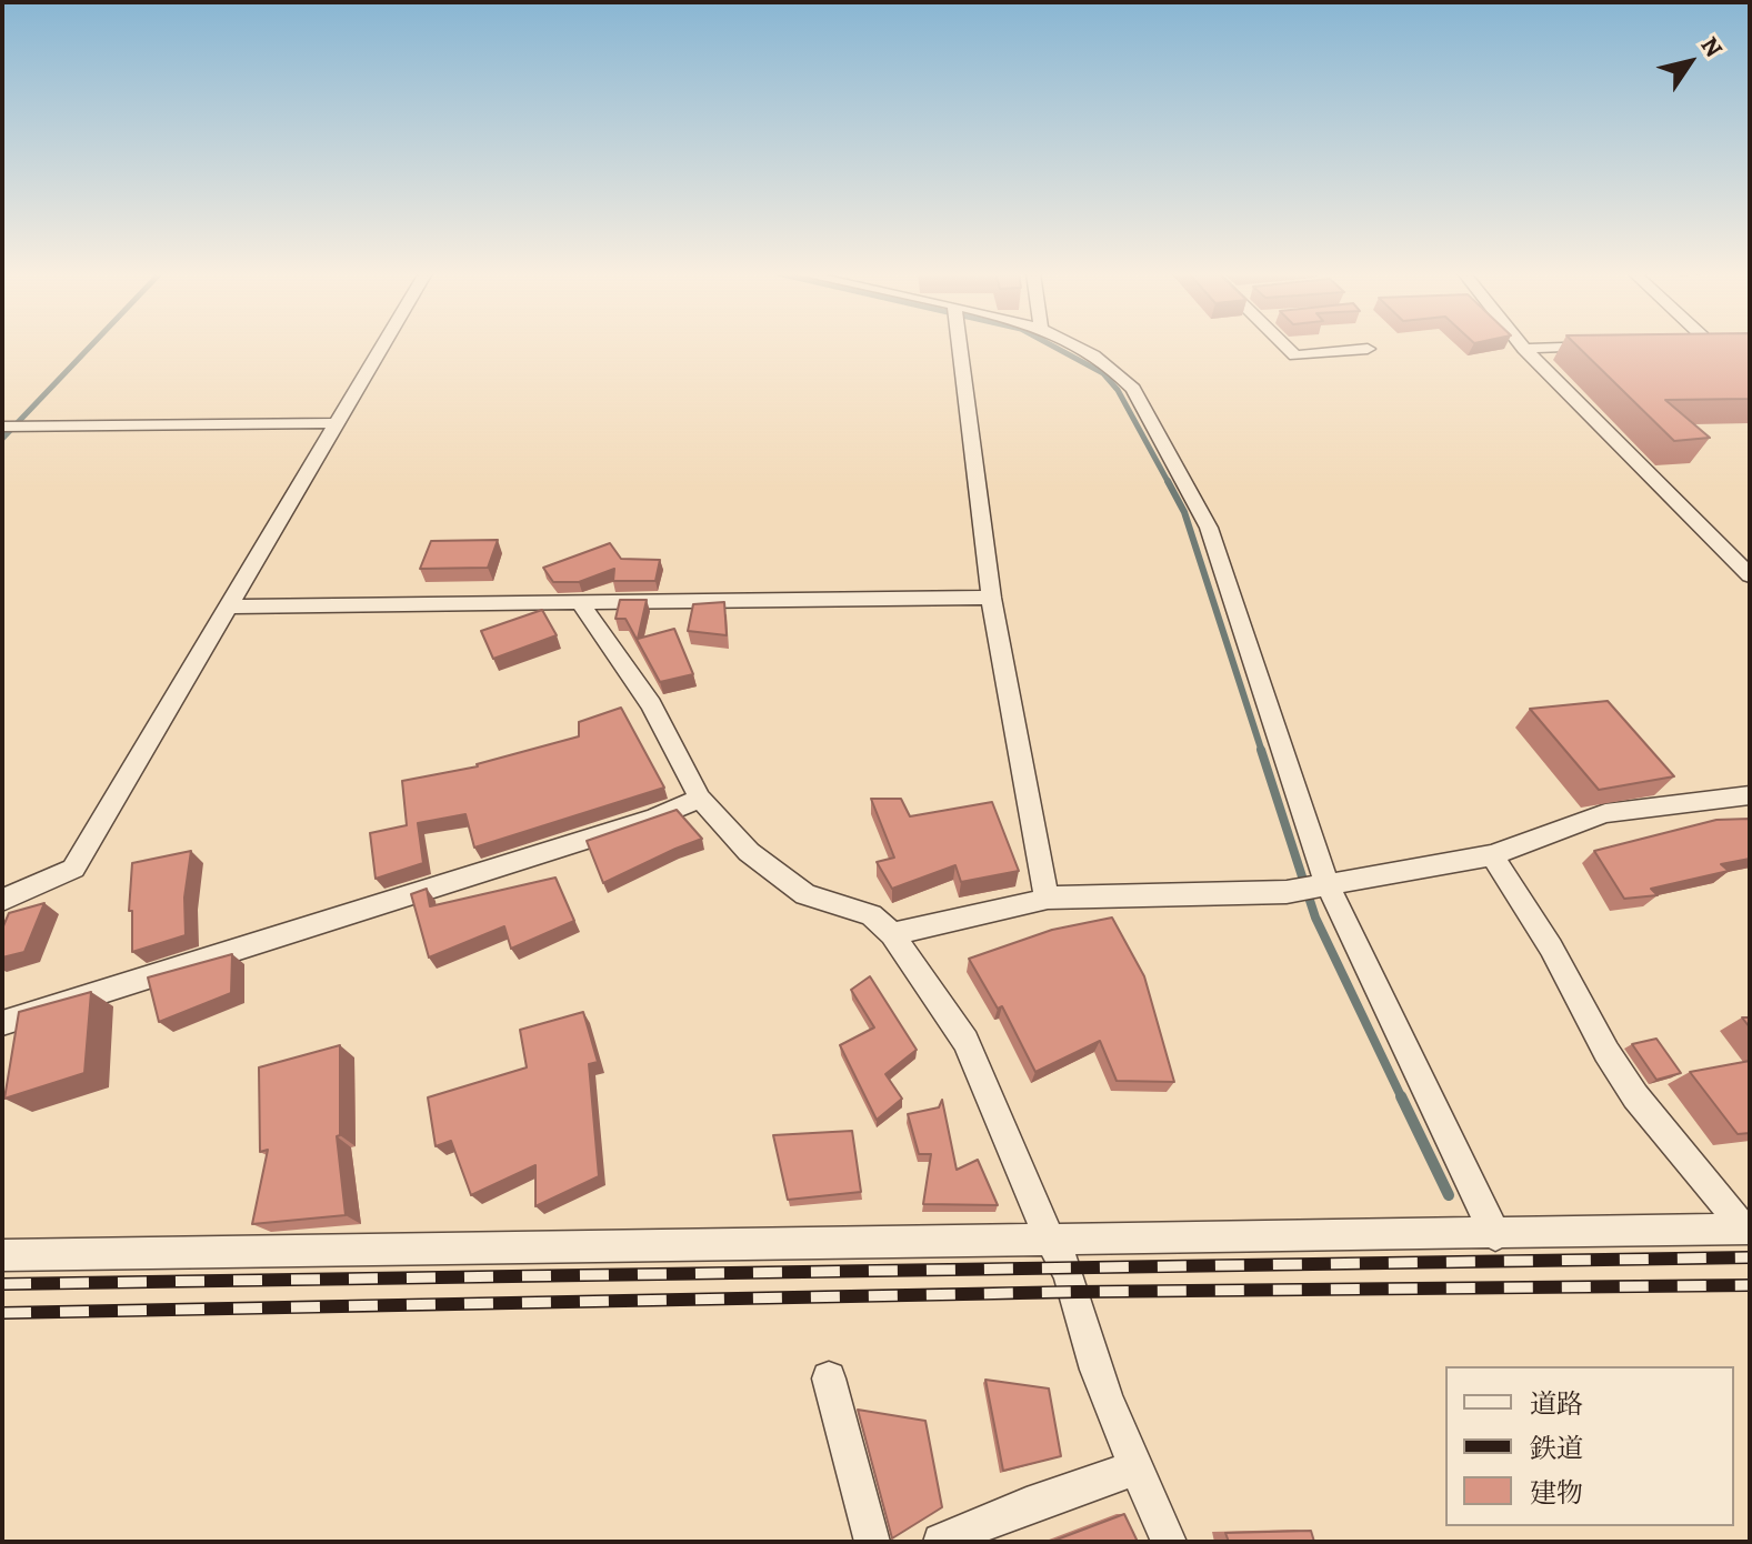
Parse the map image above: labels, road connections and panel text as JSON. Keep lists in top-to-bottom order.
{
  "legend": ["道路", "鉄道", "建物"],
  "north": "top right"
}
